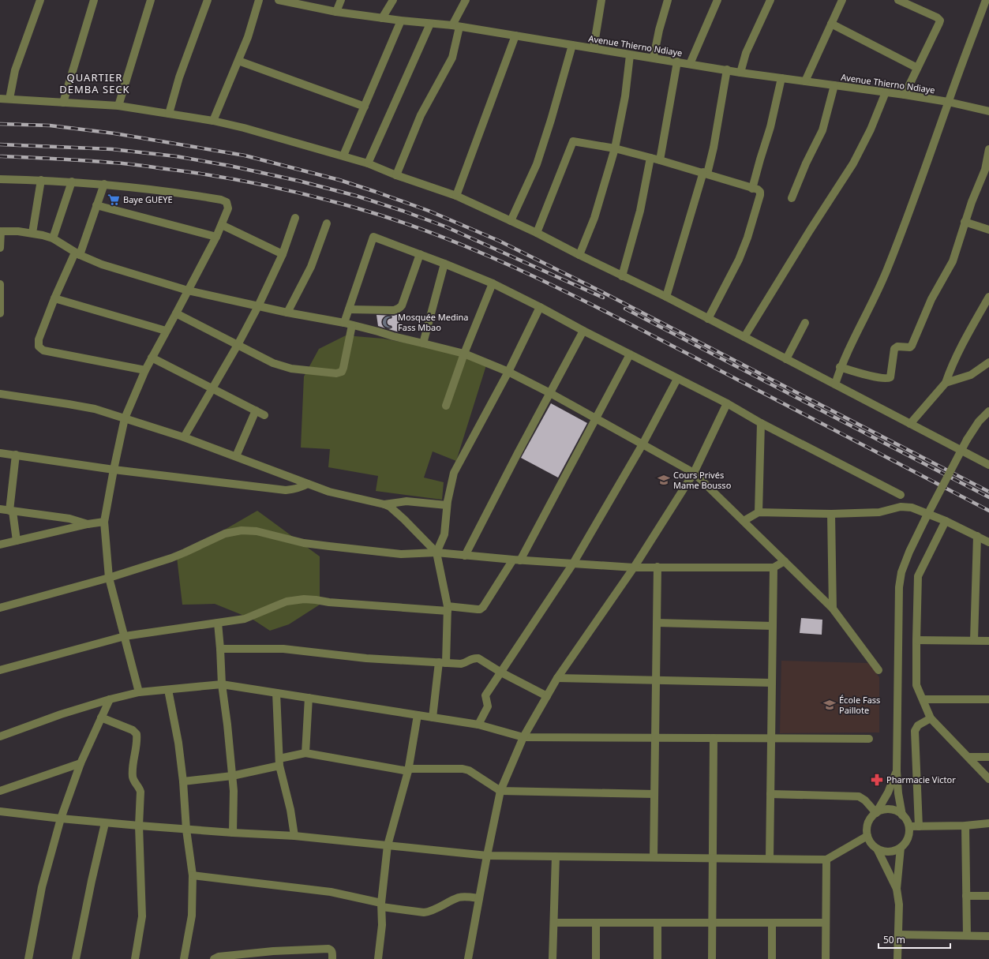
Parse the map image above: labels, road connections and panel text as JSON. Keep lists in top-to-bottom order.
{
  "streets": {
    "street": ["Avenue Thierno Ndiaye"]
  },
  "districts": ["QUARTIER DEMBA SECK"],
  "places": {
    "supermarket": ["Baye GUEYE"],
    "mosque": ["Mosquée Medina Fass Mbao"],
    "school or university": ["Cours Privés Mame Bousso", "École Fass Paillote"],
    "pharmacy": ["Pharmacie Victor"]
  },
  "scale_bar": "50 m"
}
